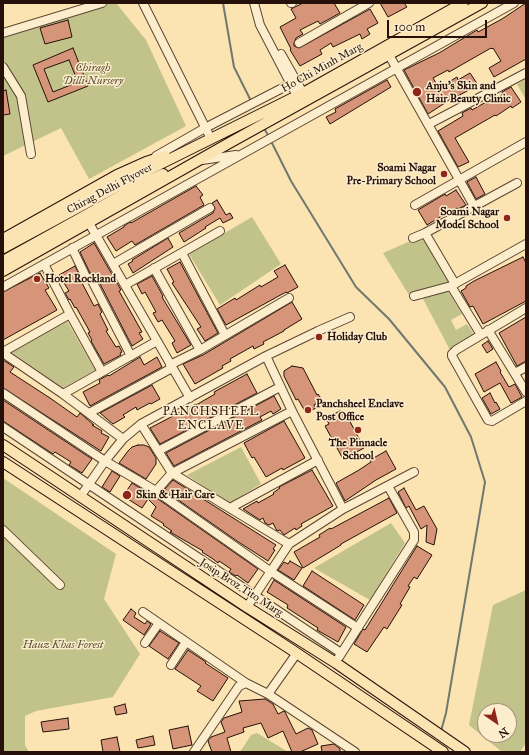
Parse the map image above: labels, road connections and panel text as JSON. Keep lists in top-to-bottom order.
{
  "streets": {
    "main road": ["Ho Chi Minh Marg", "Chirag Delhi Flyover", "Josip Broz Tito Marg"]
  },
  "crossings": [
    ["Ho Chi Minh Marg", "Chirag Delhi Flyover"]
  ],
  "districts": ["PANCHSHEEL ENCLAVE"],
  "parks": ["Chiragh Dilli Nursery", "Hauz Khas Forest"],
  "places": [
    "Anju's Skin and Hair Beauty Clinic",
    "Soami Nagar Pre-Primary School",
    "Soami Nagar Model School",
    "Hotel Rockland",
    "Holiday Club",
    "Panchsheel Enclave Post Office",
    "The Pinnacle School",
    "Skin & Hair Care"
  ],
  "scale_bar": "100 m",
  "north": "bottom right"
}
